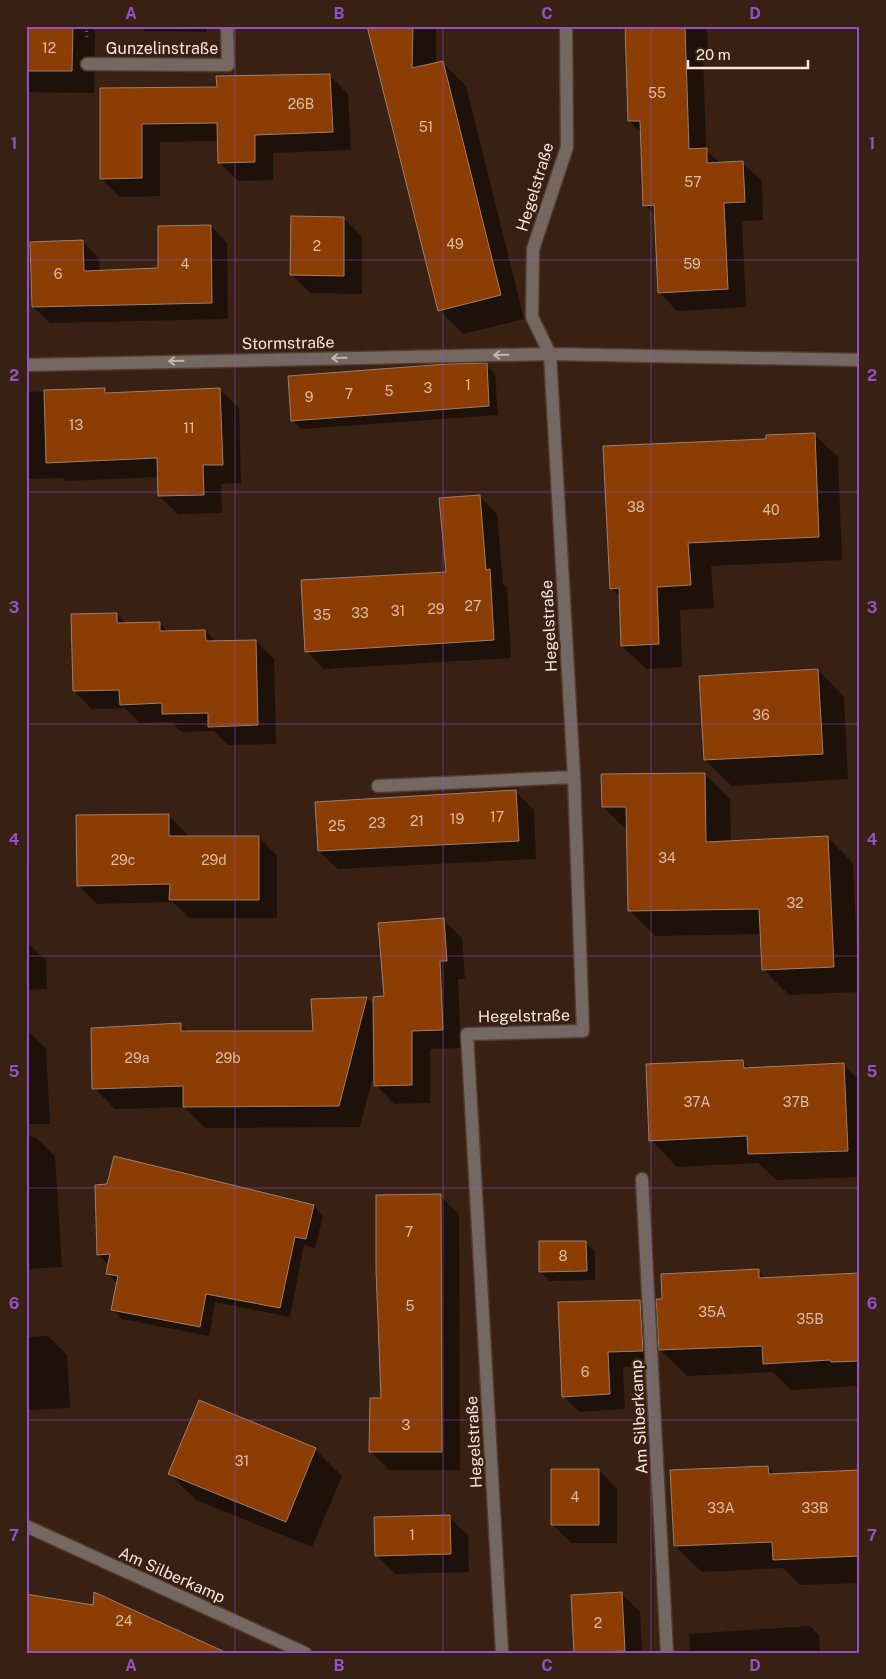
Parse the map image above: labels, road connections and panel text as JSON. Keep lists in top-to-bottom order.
{
  "streets": {
    "street": [
      "Gunzelinstraße",
      "Hegelstraße",
      "Stormstraße",
      "Am Silberkamp"
    ]
  },
  "crossings": [
    ["Hegelstraße", "Stormstraße"]
  ],
  "one_way": ["Stormstraße"],
  "house_numbers": [
    "12",
    "55",
    "26B",
    "51",
    "57",
    "49",
    "2",
    "4",
    "59",
    "6",
    "1",
    "3",
    "5",
    "7",
    "9",
    "13",
    "11",
    "38",
    "40",
    "27",
    "29",
    "31",
    "33",
    "35",
    "36",
    "17",
    "19",
    "21",
    "23",
    "25",
    "34",
    "29c",
    "29d",
    "32",
    "29a",
    "29b",
    "37A",
    "37B",
    "7",
    "8",
    "5",
    "35A",
    "35B",
    "6",
    "3",
    "31",
    "4",
    "33A",
    "33B",
    "1",
    "24",
    "2"
  ],
  "scale_bar": "20 m",
  "grid": {
    "columns": [
      "A",
      "B",
      "C",
      "D"
    ],
    "rows": [
      "1",
      "2",
      "3",
      "4",
      "5",
      "6",
      "7"
    ]
  }
}
